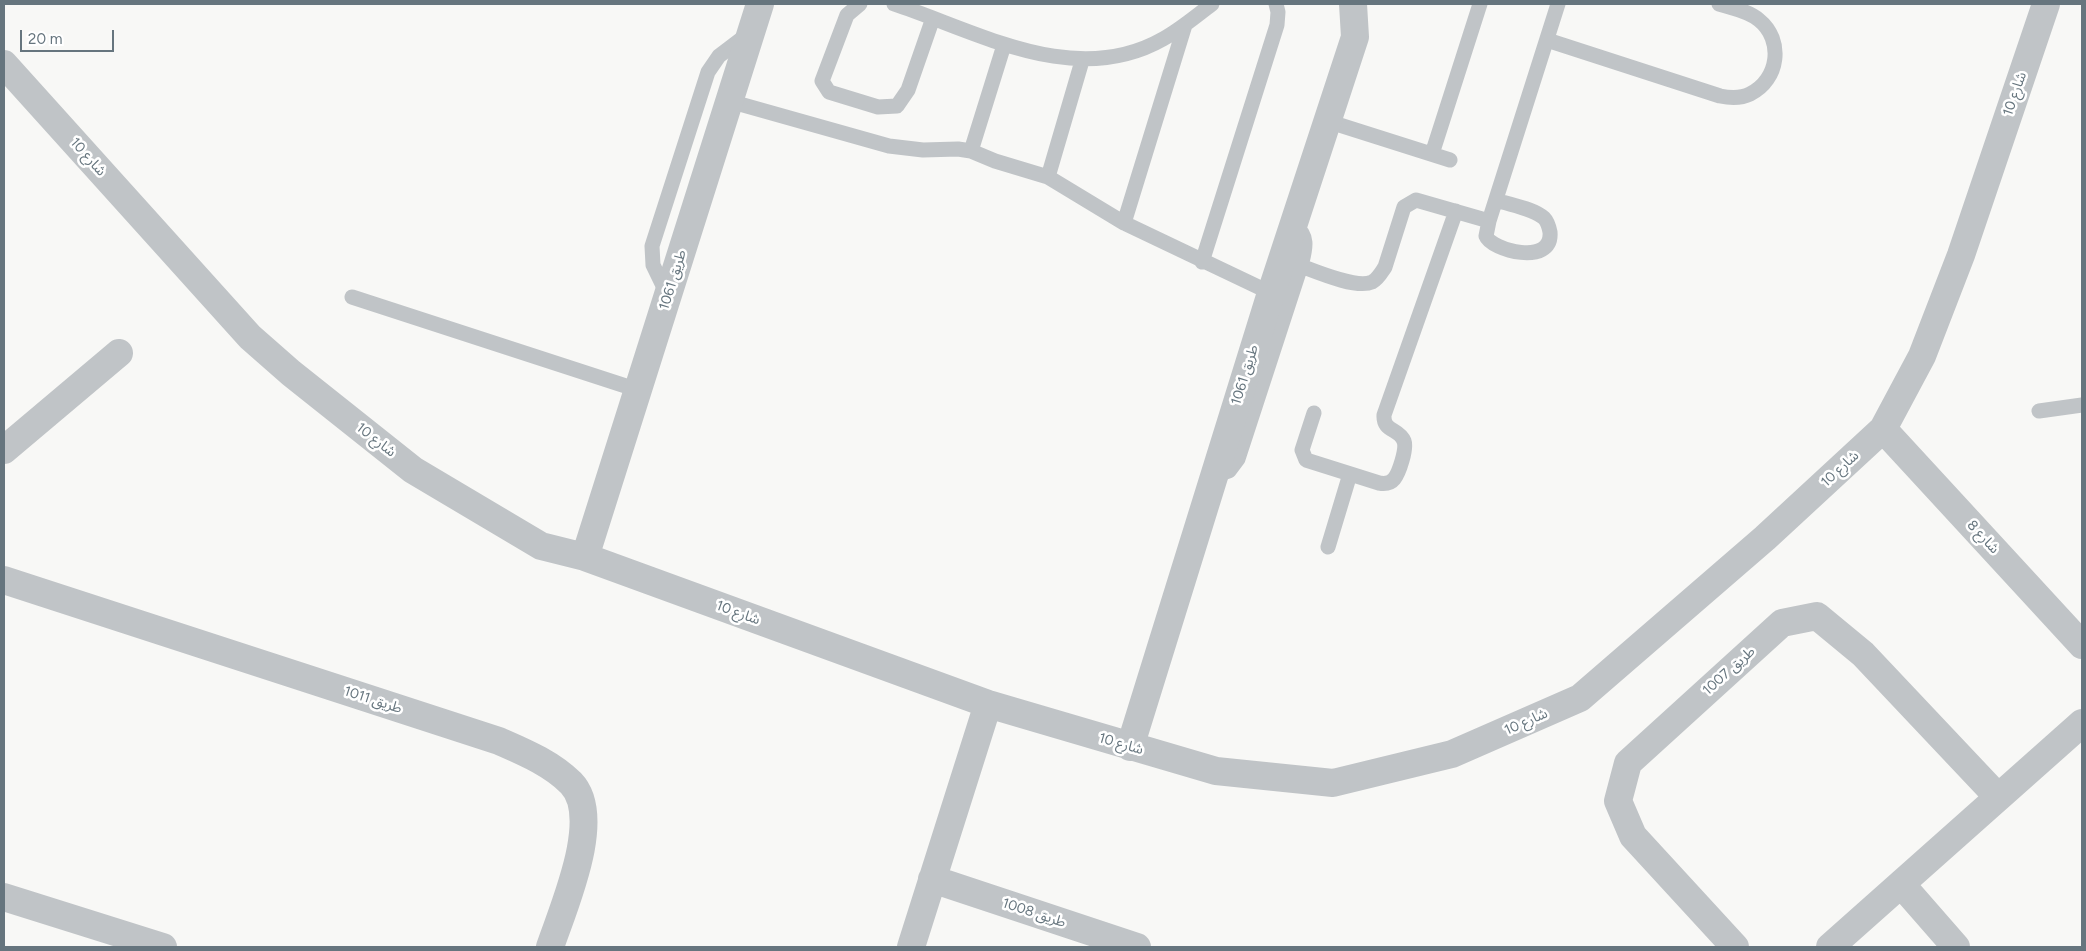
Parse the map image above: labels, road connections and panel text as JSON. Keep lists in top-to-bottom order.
{
  "streets": {
    "street": [
      "شارع 10",
      "طريق 1061",
      "شارع 8",
      "طريق 1007",
      "طريق 1011",
      "طريق 1008"
    ]
  },
  "crossings": [
    ["شارع 10", "طريق 1061"],
    ["شارع 10", "شارع 8"]
  ],
  "scale_bar": "20 m"
}
